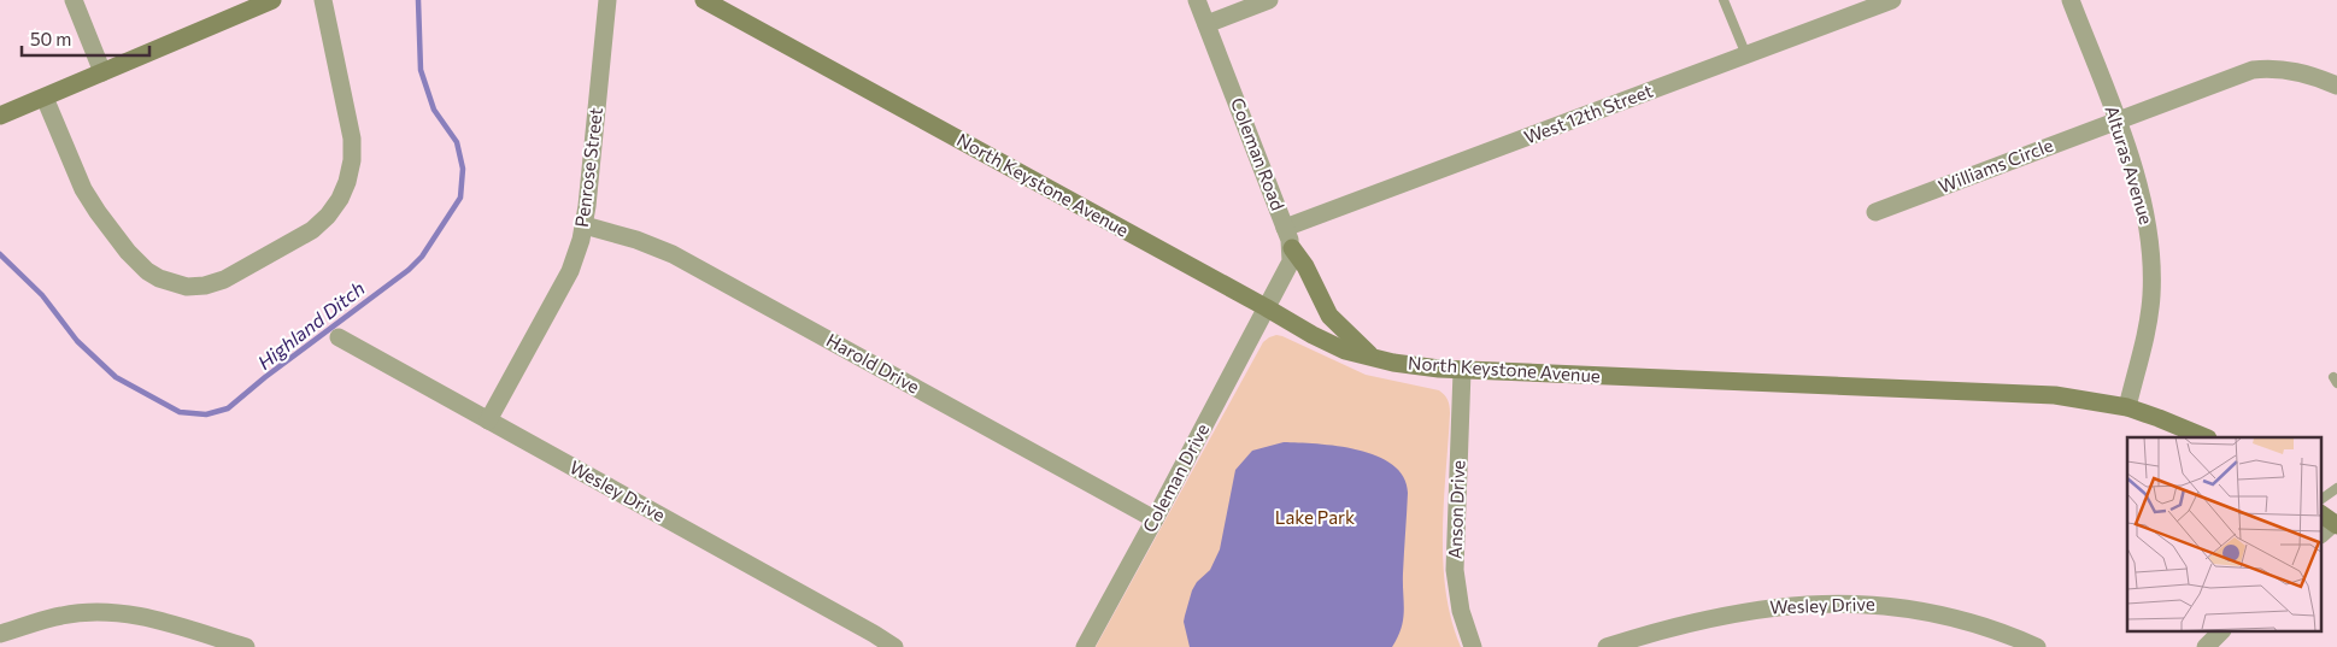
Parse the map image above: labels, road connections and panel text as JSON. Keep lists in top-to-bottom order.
{
  "streets": {
    "street": [
      "West 12th Street",
      "Coleman Road",
      "Alturas Avenue",
      "Williams Circle",
      "Penrose Street",
      "North Keystone Avenue",
      "Harold Drive",
      "Coleman Drive",
      "Wesley Drive",
      "Anson Drive"
    ]
  },
  "crossings": [
    ["West 12th Street", "Coleman Road"],
    ["Alturas Avenue", "Williams Circle"],
    ["Alturas Avenue", "North Keystone Avenue"],
    ["Penrose Street", "Harold Drive"],
    ["Penrose Street", "Wesley Drive"],
    ["North Keystone Avenue", "Coleman Drive"],
    ["North Keystone Avenue", "Anson Drive"],
    ["Harold Drive", "Coleman Drive"]
  ],
  "water": ["Highland Ditch"],
  "parks": ["Lake Park"],
  "scale_bar": "50 m"
}
